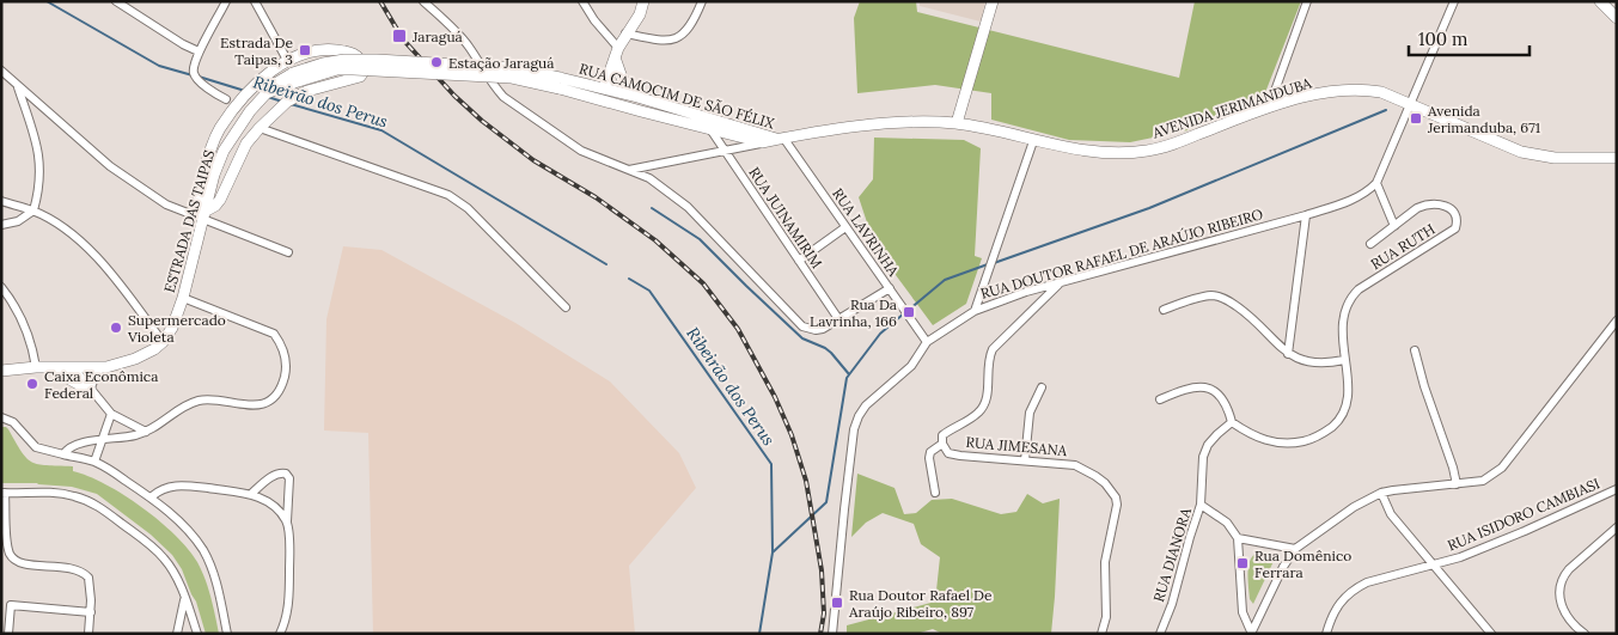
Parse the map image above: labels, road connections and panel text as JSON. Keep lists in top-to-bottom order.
{
  "streets": {
    "main road": ["RUA CAMOCIM DE SÃO FÉLIX", "AVENIDA JERIMANDUBA", "ESTRADA DAS TAIPAS"],
    "street": [
      "RUA JUINAMIRIM",
      "RUA LAVRINHA",
      "RUA RUTH",
      "RUA DOUTOR RAFAEL DE ARAÚJO RIBEIRO",
      "RUA JIMESANA",
      "RUA ISIDORO CAMBIASI",
      "RUA DIANORA"
    ]
  },
  "crossings": [
    ["RUA CAMOCIM DE SÃO FÉLIX", "AVENIDA JERIMANDUBA"],
    ["RUA CAMOCIM DE SÃO FÉLIX", "RUA JUINAMIRIM"],
    ["RUA CAMOCIM DE SÃO FÉLIX", "ESTRADA DAS TAIPAS"],
    ["RUA CAMOCIM DE SÃO FÉLIX", "RUA LAVRINHA"],
    ["AVENIDA JERIMANDUBA", "RUA LAVRINHA"],
    ["RUA LAVRINHA", "RUA DOUTOR RAFAEL DE ARAÚJO RIBEIRO"]
  ],
  "water": ["Ribeirão dos Perus"],
  "places": {
    "transit": [
      "Jaraguá",
      "Estrada De Taipas, 3",
      "Avenida Jerimanduba, 671",
      "Rua Da Lavrinha, 166",
      "Rua Domênico Ferrara",
      "Rua Doutor Rafael De Araújo Ribeiro, 897"
    ],
    "other": ["Estação Jaraguá", "Supermercado Violeta", "Caixa Econômica Federal"]
  },
  "scale_bar": "100 m"
}
